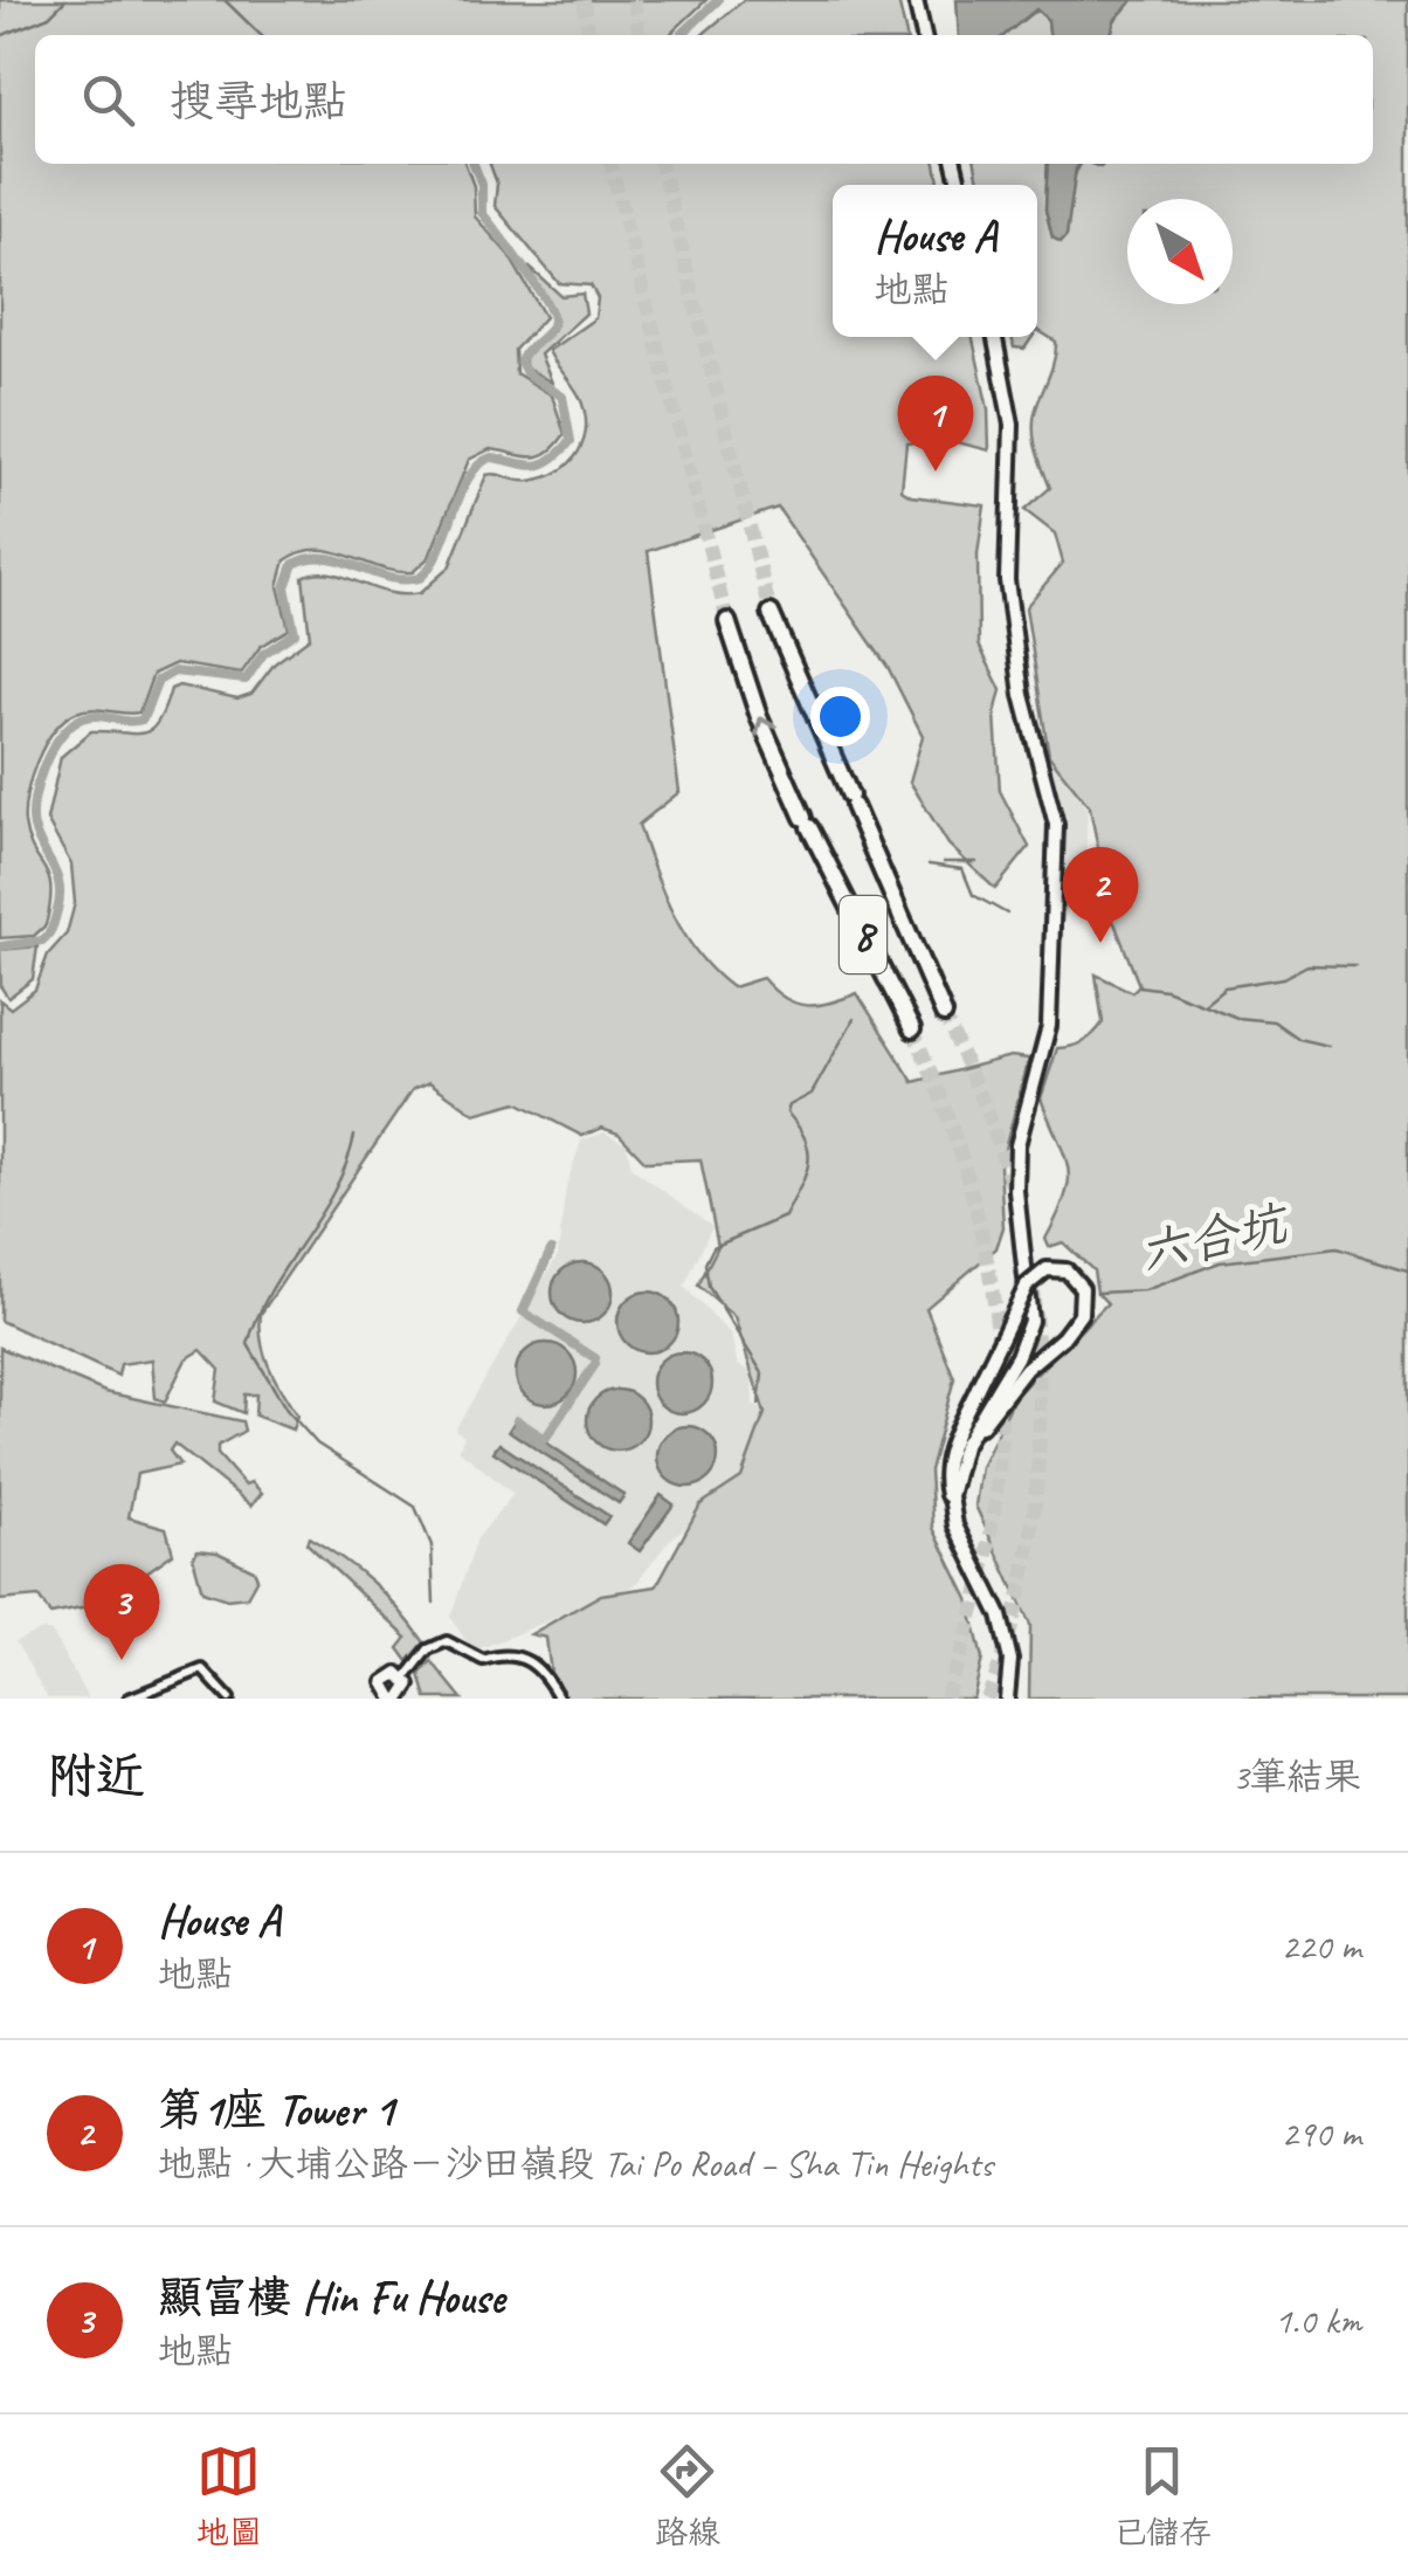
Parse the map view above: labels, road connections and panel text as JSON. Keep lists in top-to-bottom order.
{
  "streets": {
    "highway": ["8"]
  },
  "water": ["六合坑"],
  "north": "bottom right",
  "page": {
    "search": "搜尋地點",
    "popup": ["House A", "地點"],
    "pins": ["1", "2", "3"],
    "heading": ["附近", "3筆結果"],
    "list": [
      {
        "mark": "1",
        "name": "House A",
        "note": "地點",
        "value": "220 m"
      },
      {
        "mark": "2",
        "name": "第1座 Tower 1",
        "note": "地點 · 大埔公路－沙田嶺段 Tai Po Road – Sha Tin Heights",
        "value": "290 m"
      },
      {
        "mark": "3",
        "name": "顯富樓 Hin Fu House",
        "note": "地點",
        "value": "1.0 km"
      }
    ],
    "nav": ["地圖", "路線", "已儲存"]
  }
}
